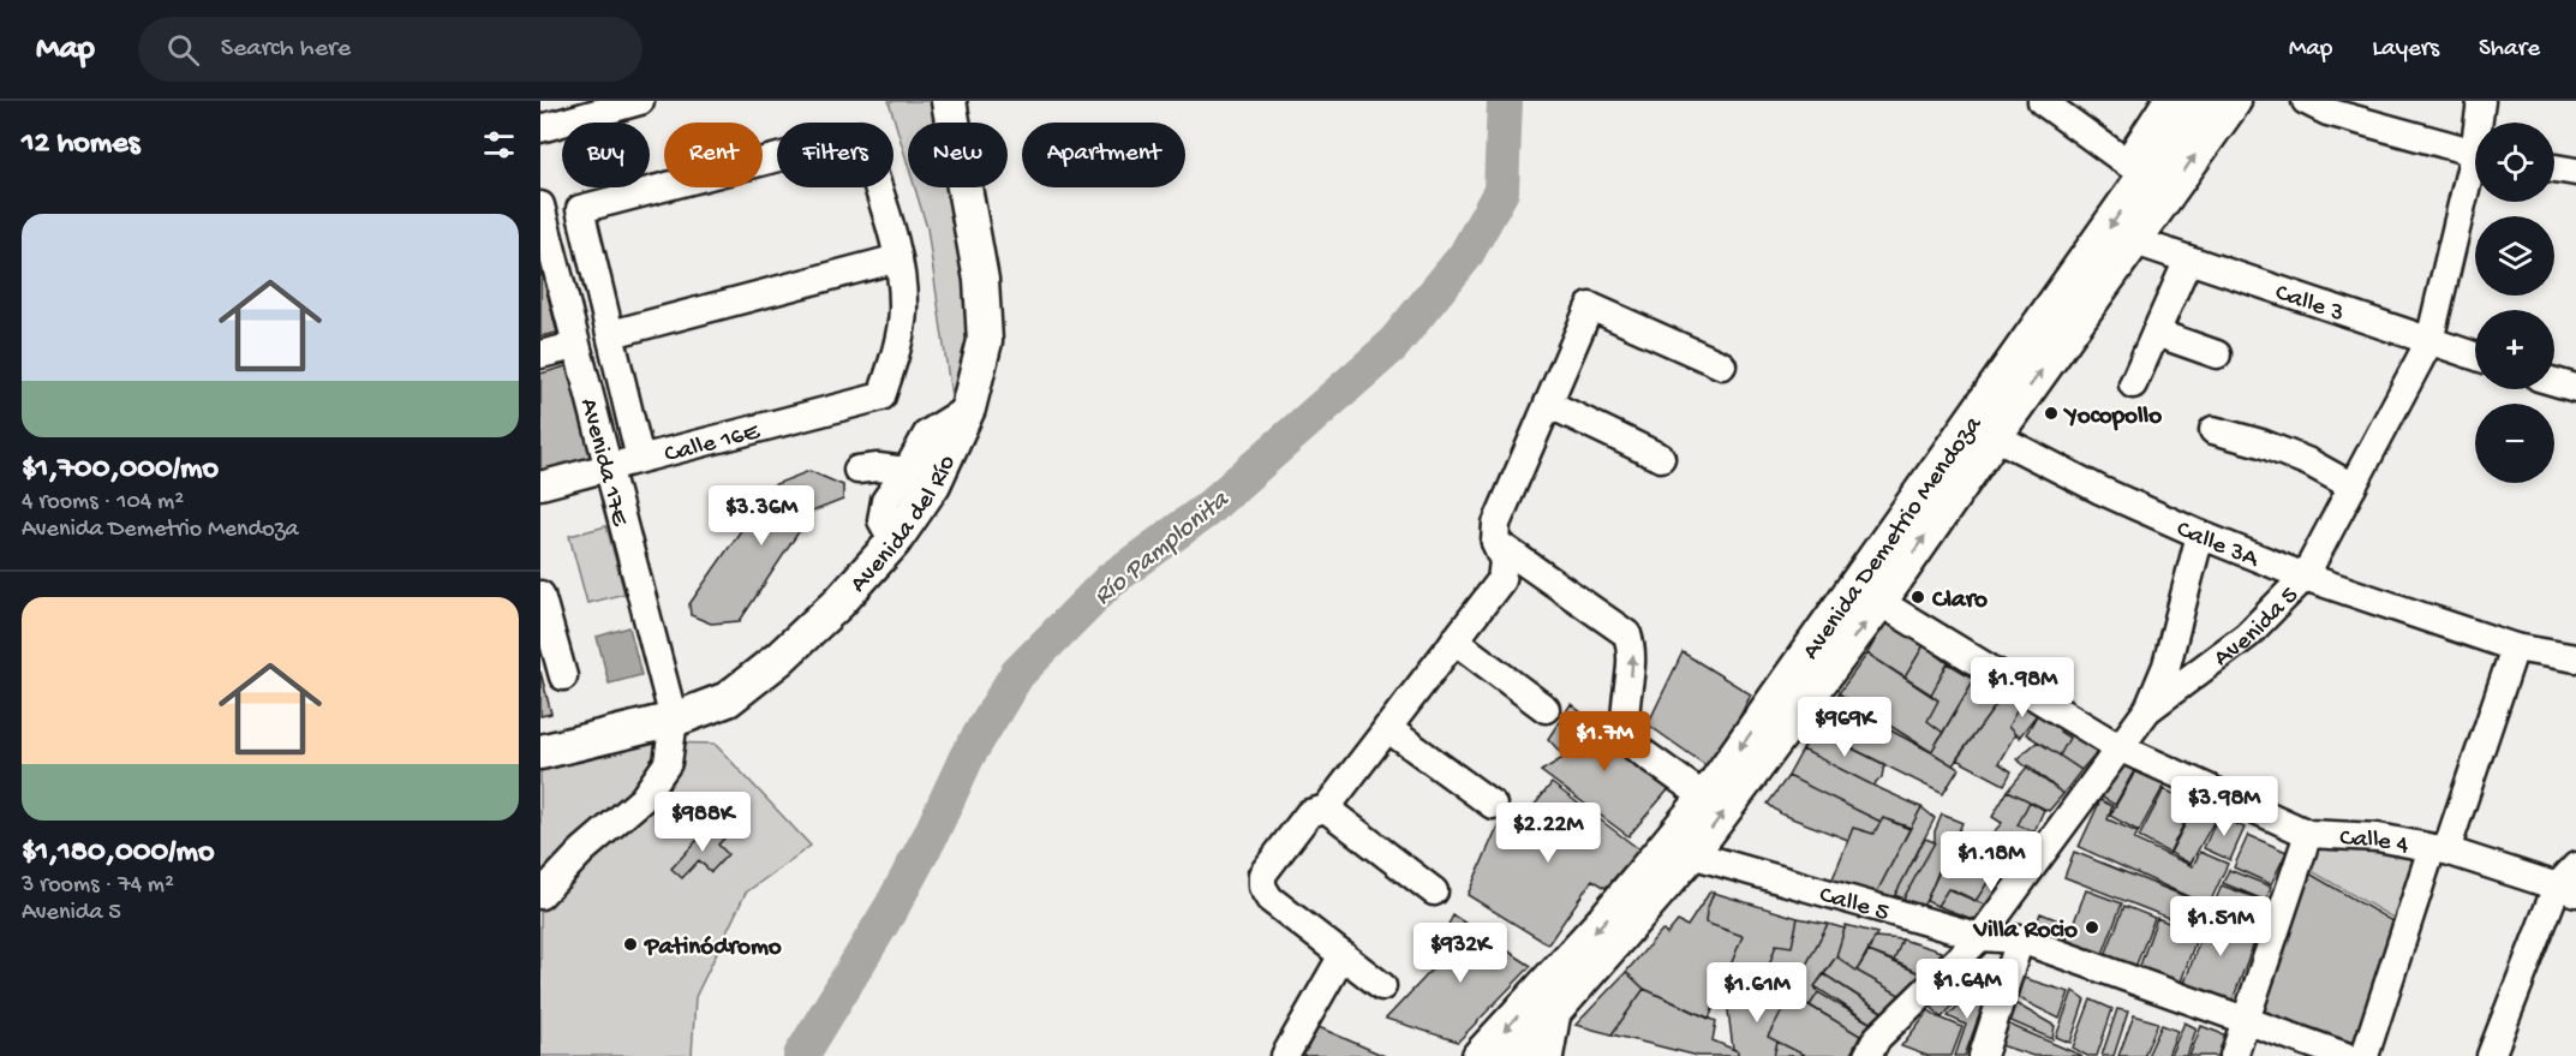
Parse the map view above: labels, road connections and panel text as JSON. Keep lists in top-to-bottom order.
{
  "streets": {
    "main road": ["Avenida del Río", "Avenida Demetrio Mendoza"],
    "street": [
      "Calle 3",
      "Calle 16E",
      "Avenida 17E",
      "Calle 3A",
      "Avenida 5",
      "Calle 4",
      "Calle 5"
    ]
  },
  "crossings": [
    ["Calle 3", "Avenida Demetrio Mendoza"],
    ["Calle 3", "Avenida 5"],
    ["Calle 16E", "Avenida 17E"],
    ["Avenida 17E", "Avenida del Río"],
    ["Avenida Demetrio Mendoza", "Calle 3A"],
    ["Avenida Demetrio Mendoza", "Calle 4"],
    ["Avenida Demetrio Mendoza", "Calle 5"],
    ["Calle 3A", "Avenida 5"],
    ["Avenida 5", "Calle 4"],
    ["Avenida 5", "Calle 5"]
  ],
  "water": ["Río Pamplonita"],
  "places": [
    "Yocopollo",
    "Claro",
    "Villa Rocio",
    "Patinódromo"
  ],
  "page": {
    "header": "Map",
    "search": "Search here",
    "nav": ["Map", "Layers", "Share"],
    "heading": "12 homes",
    "map_buttons": ["+", "−"],
    "chip": [
      "Buy",
      "Rent",
      "Filters",
      "New",
      "Apartment"
    ],
    "list": [
      {
        "name": "$1,700,000/mo",
        "note": "4 rooms · 104 m² · Avenida Demetrio Mendoza"
      },
      {
        "name": "$1,180,000/mo",
        "note": "3 rooms · 74 m² · Avenida 5"
      }
    ],
    "price": [
      "$3.36M",
      "$1.98M",
      "$969K",
      "$1.7M",
      "$3.98M",
      "$988K",
      "$2.22M",
      "$1.18M",
      "$1.51M",
      "$932K",
      "$1.64M",
      "$1.61M"
    ]
  }
}
